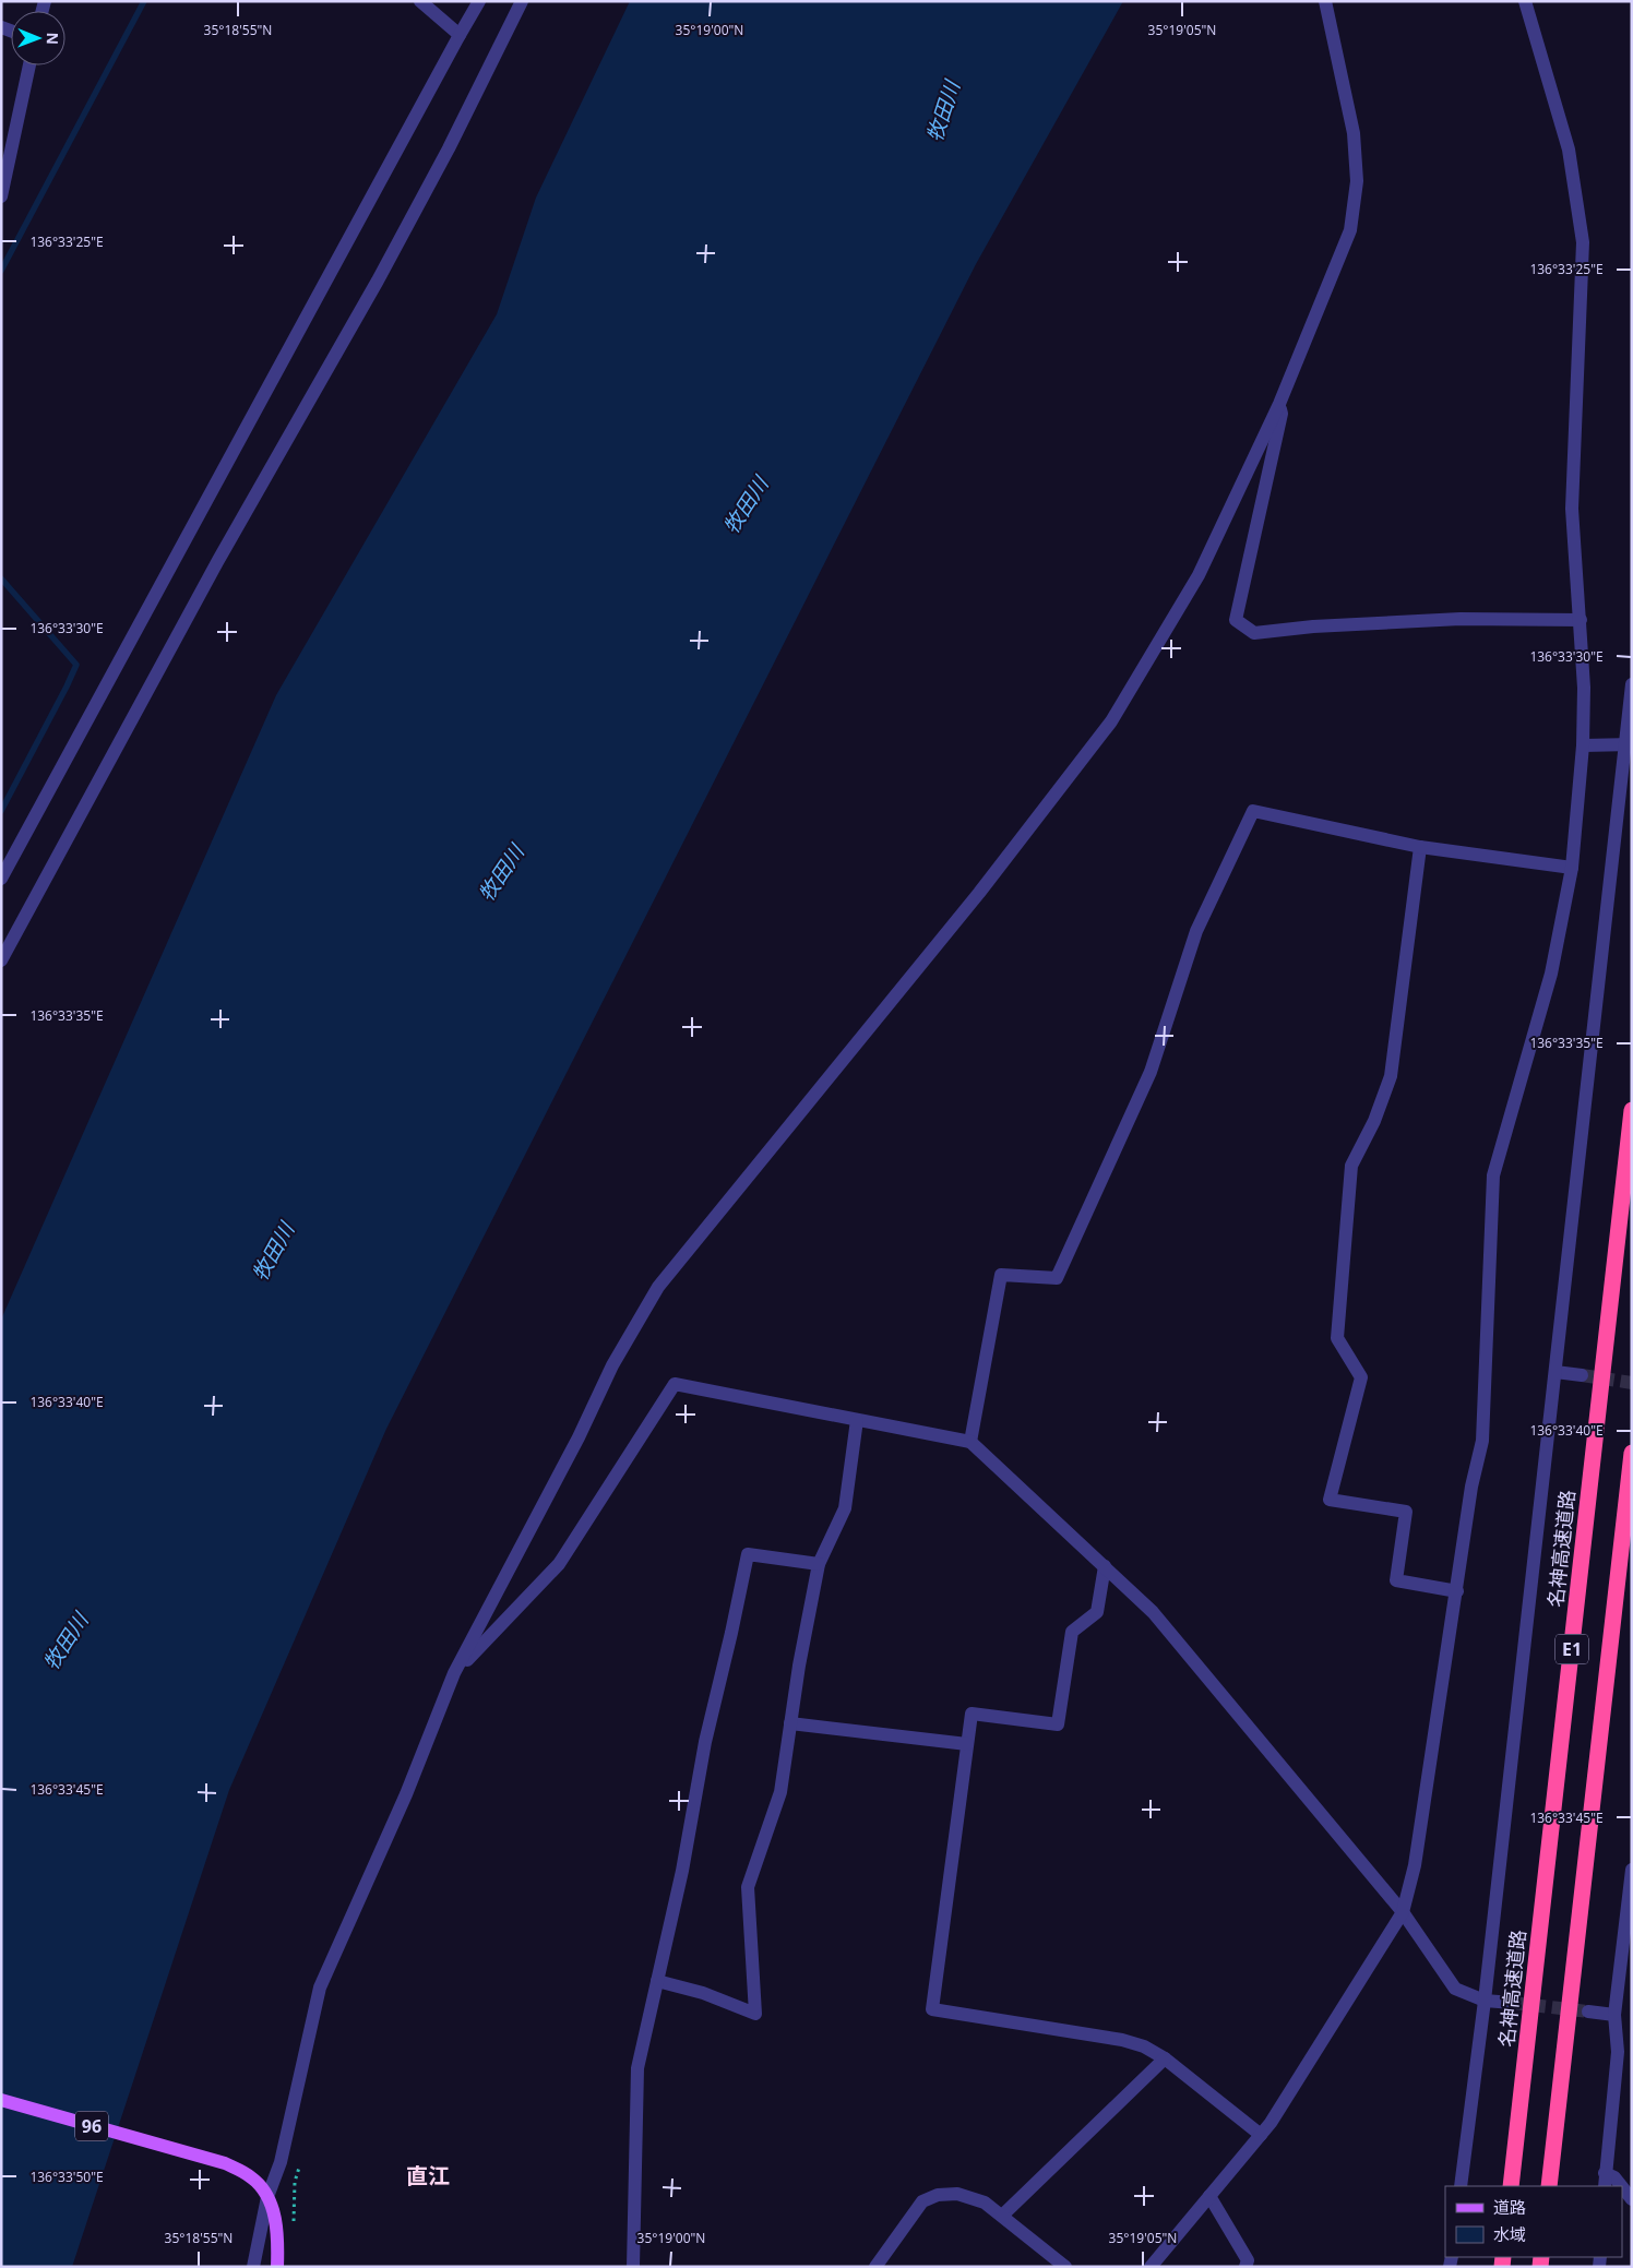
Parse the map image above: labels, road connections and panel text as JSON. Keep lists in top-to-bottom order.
{
  "streets": {
    "highway": ["名神高速道路", "E1"],
    "main road": ["96"]
  },
  "districts": ["直江"],
  "water": ["牧田川"],
  "legend": ["道路", "水域"],
  "north": "right",
  "coordinates": [
    "35°18'55\"N",
    "35°19'00\"N",
    "35°19'05\"N",
    "136°33'25\"E",
    "136°33'30\"E",
    "136°33'35\"E",
    "136°33'40\"E",
    "136°33'45\"E",
    "136°33'50\"E"
  ]
}
